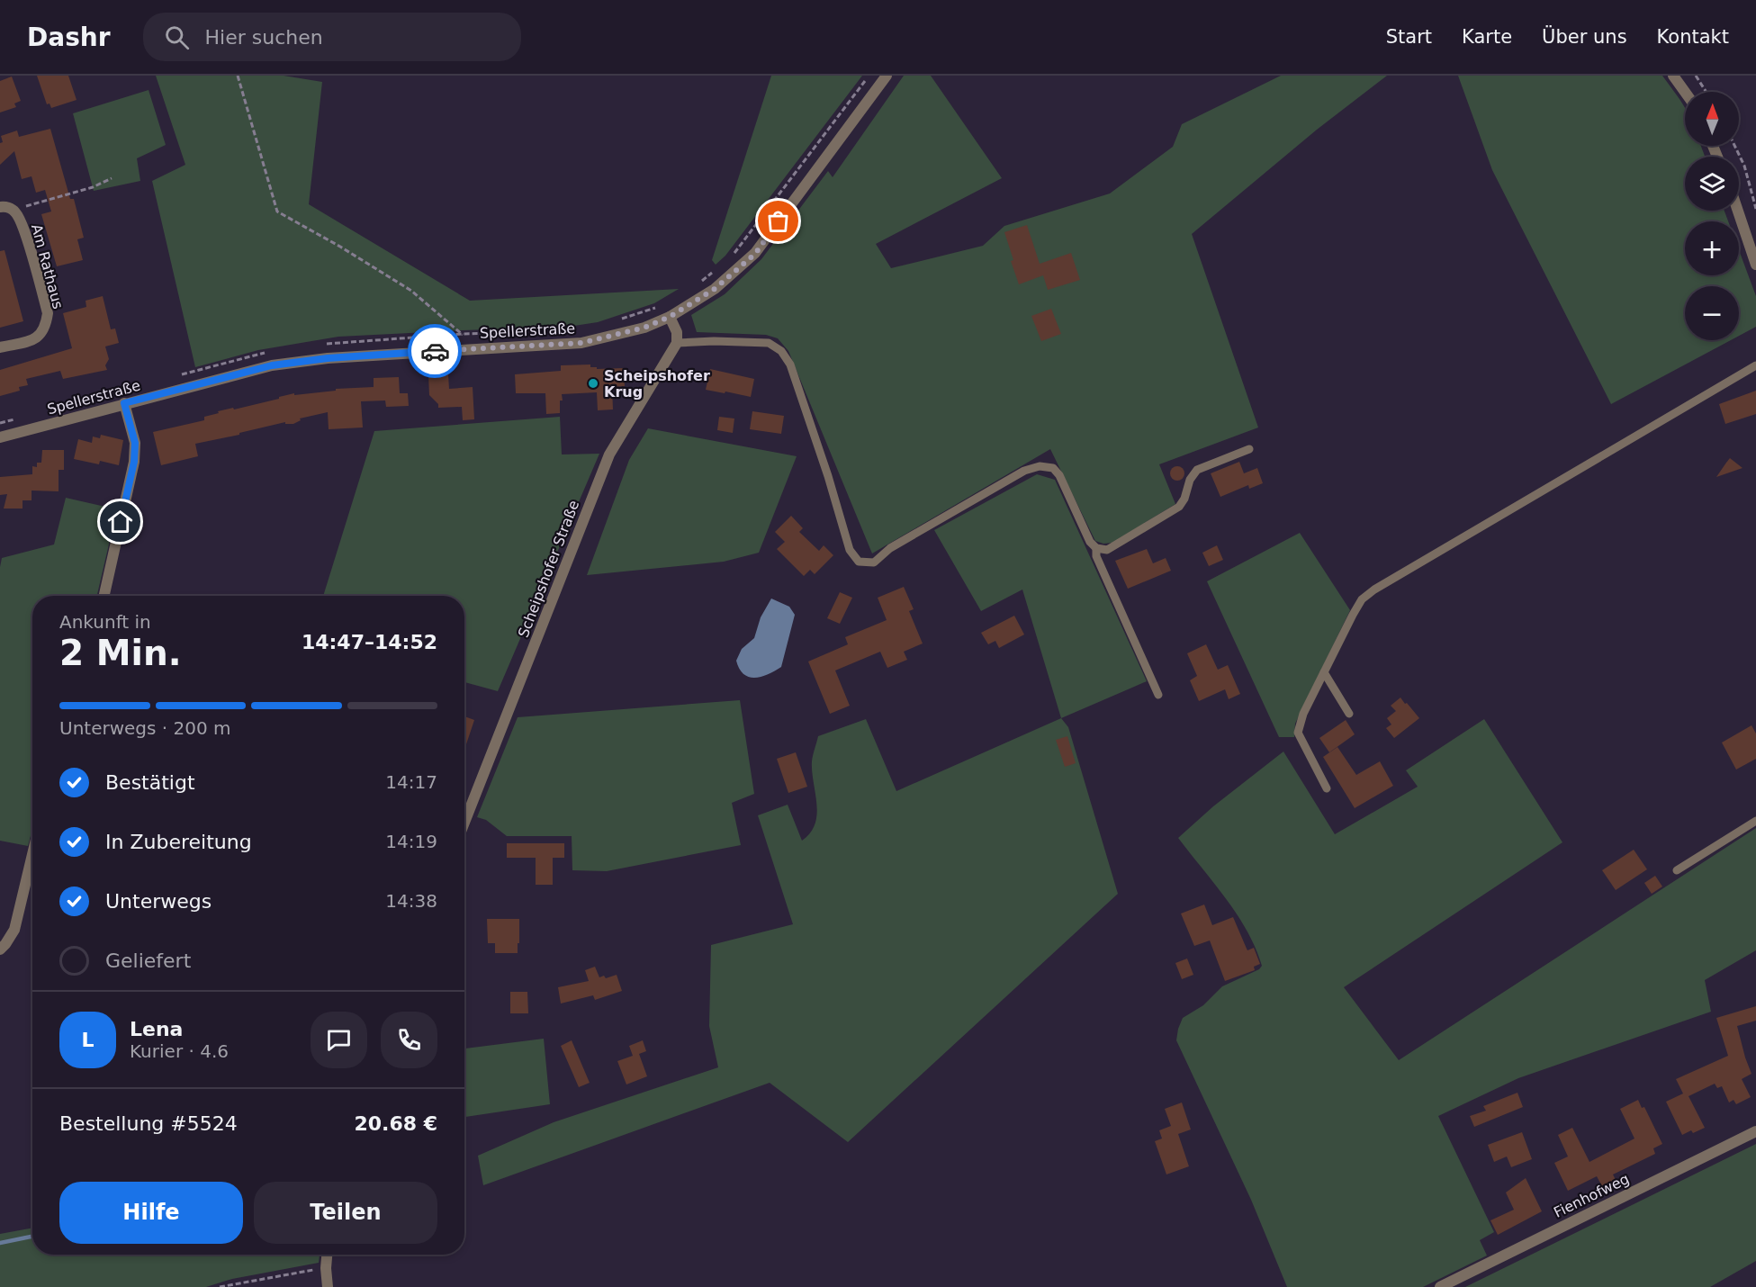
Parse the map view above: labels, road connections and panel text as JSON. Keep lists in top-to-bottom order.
{
  "streets": {
    "street": [
      "Am Rathaus",
      "Spellerstraße",
      "Scheipshofer Straße",
      "Fienhofweg"
    ]
  },
  "places": ["Scheipshofer Krug"],
  "north": "top",
  "page": {
    "header": "Dashr",
    "search": "Hier suchen",
    "nav": [
      "Start",
      "Karte",
      "Über uns",
      "Kontakt"
    ],
    "map_buttons": ["+", "−"],
    "heading": ["2 Min.", "Ankunft in", "14:47–14:52"],
    "panel": [
      "Lena",
      "Kurier · 4.6",
      "Bestellung #5524",
      "20.68 €"
    ],
    "bar": "Unterwegs · 200 m",
    "list": [
      ["Bestätigt", "14:17"],
      ["In Zubereitung", "14:19"],
      ["Unterwegs", "14:38"],
      "Geliefert"
    ],
    "round": "L",
    "buttons": ["Hilfe", "Teilen"]
  }
}
